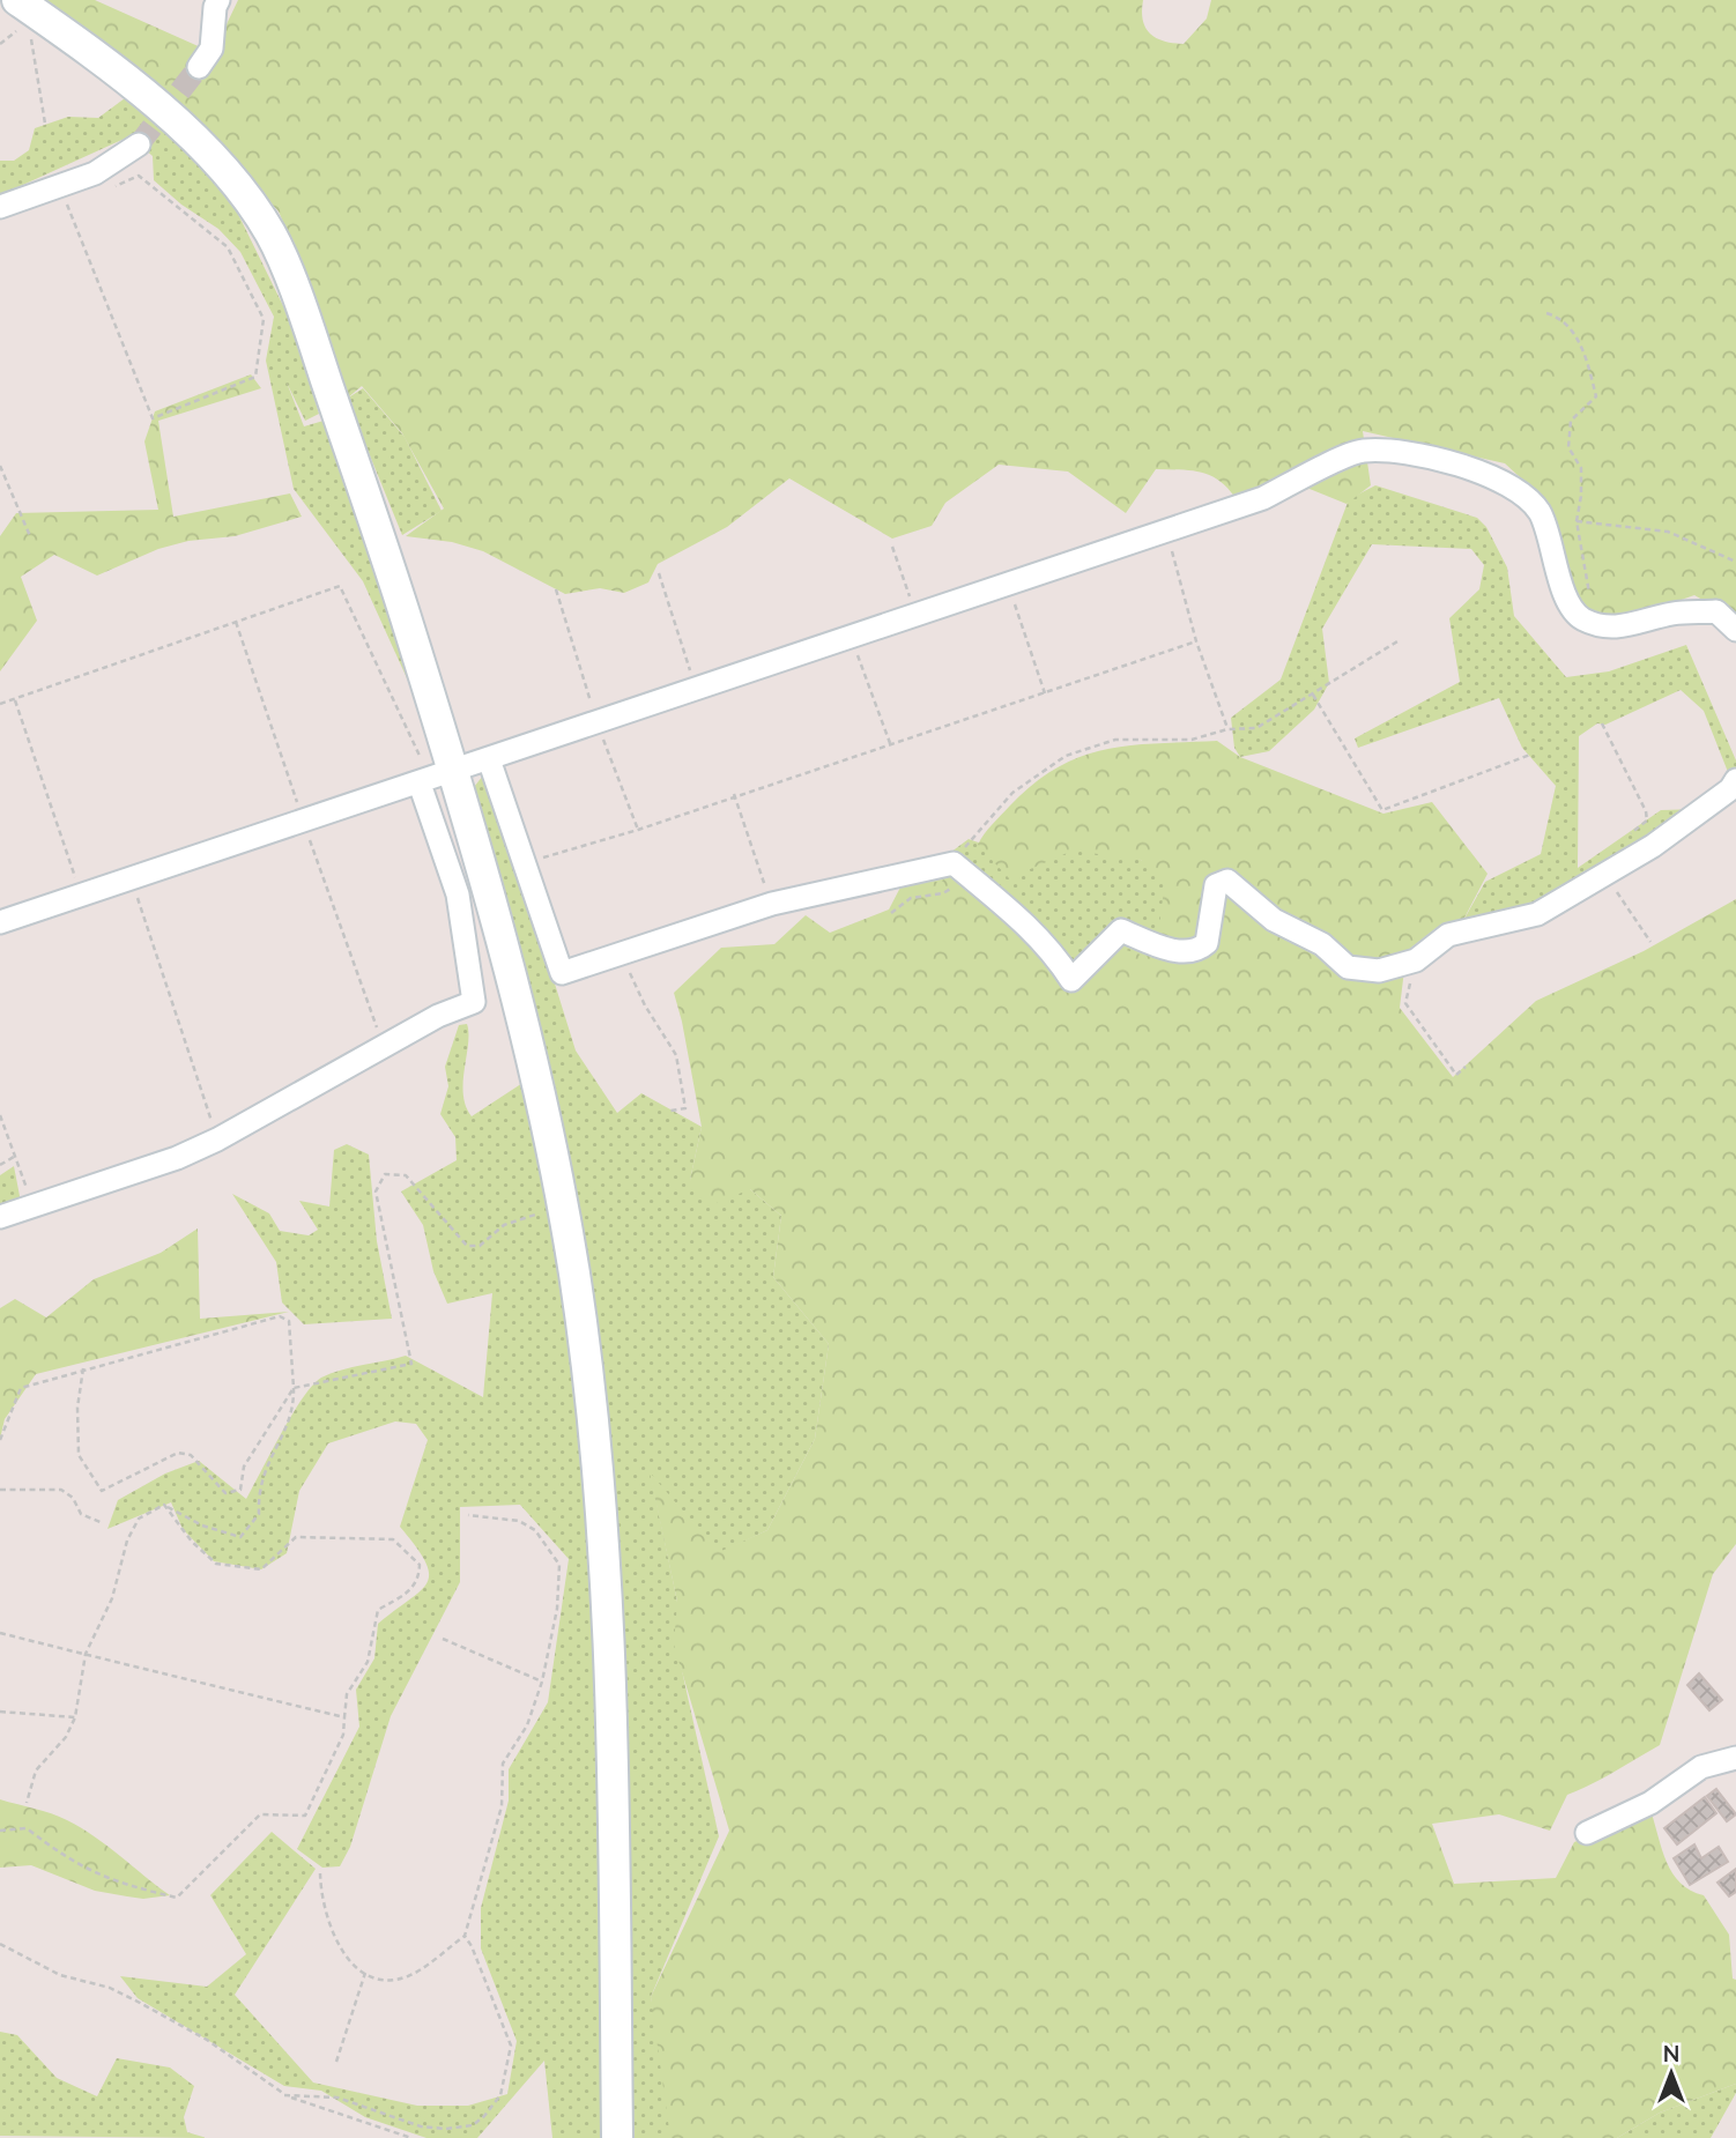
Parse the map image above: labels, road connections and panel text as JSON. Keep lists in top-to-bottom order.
{
  "north": "top"
}
